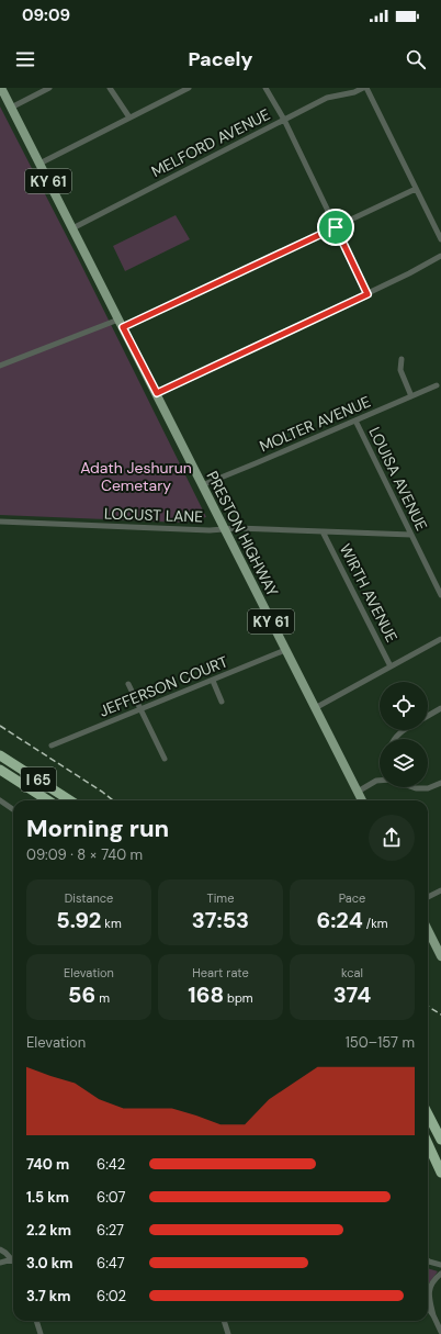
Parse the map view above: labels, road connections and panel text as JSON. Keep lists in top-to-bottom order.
{
  "streets": {
    "highway": ["I 65"],
    "main road": ["KY 61", "PRESTON HIGHWAY"],
    "street": [
      "MELFORD AVENUE",
      "MOLTER AVENUE",
      "LOUISA AVENUE",
      "LOCUST LANE",
      "WIRTH AVENUE",
      "JEFFERSON COURT"
    ]
  },
  "crossings": [
    ["MELFORD AVENUE", "PRESTON HIGHWAY"],
    ["MOLTER AVENUE", "LOUISA AVENUE"],
    ["MOLTER AVENUE", "PRESTON HIGHWAY"],
    ["LOUISA AVENUE", "LOCUST LANE"],
    ["LOCUST LANE", "PRESTON HIGHWAY"],
    ["LOCUST LANE", "WIRTH AVENUE"],
    ["PRESTON HIGHWAY", "JEFFERSON COURT"]
  ],
  "parks": ["Adath Jeshurun Cemetary"],
  "page": {
    "status": "09:09",
    "header": "Pacely",
    "heading": ["Morning run", "09:09 · 8 × 740 m"],
    "stats": [
      ["Distance", "5.92 km"],
      ["Time", "37:53"],
      ["Pace", "6:24 /km"],
      ["Elevation", "56 m"],
      ["Heart rate", "168 bpm"],
      ["kcal", "374"]
    ],
    "chart": ["Elevation", "150–157 m"],
    "list": [
      {
        "name": "740 m",
        "note": "6:42"
      },
      {
        "name": "1.5 km",
        "note": "6:07"
      },
      {
        "name": "2.2 km",
        "note": "6:27"
      },
      {
        "name": "3.0 km",
        "note": "6:47"
      },
      {
        "name": "3.7 km",
        "note": "6:02"
      }
    ]
  }
}
